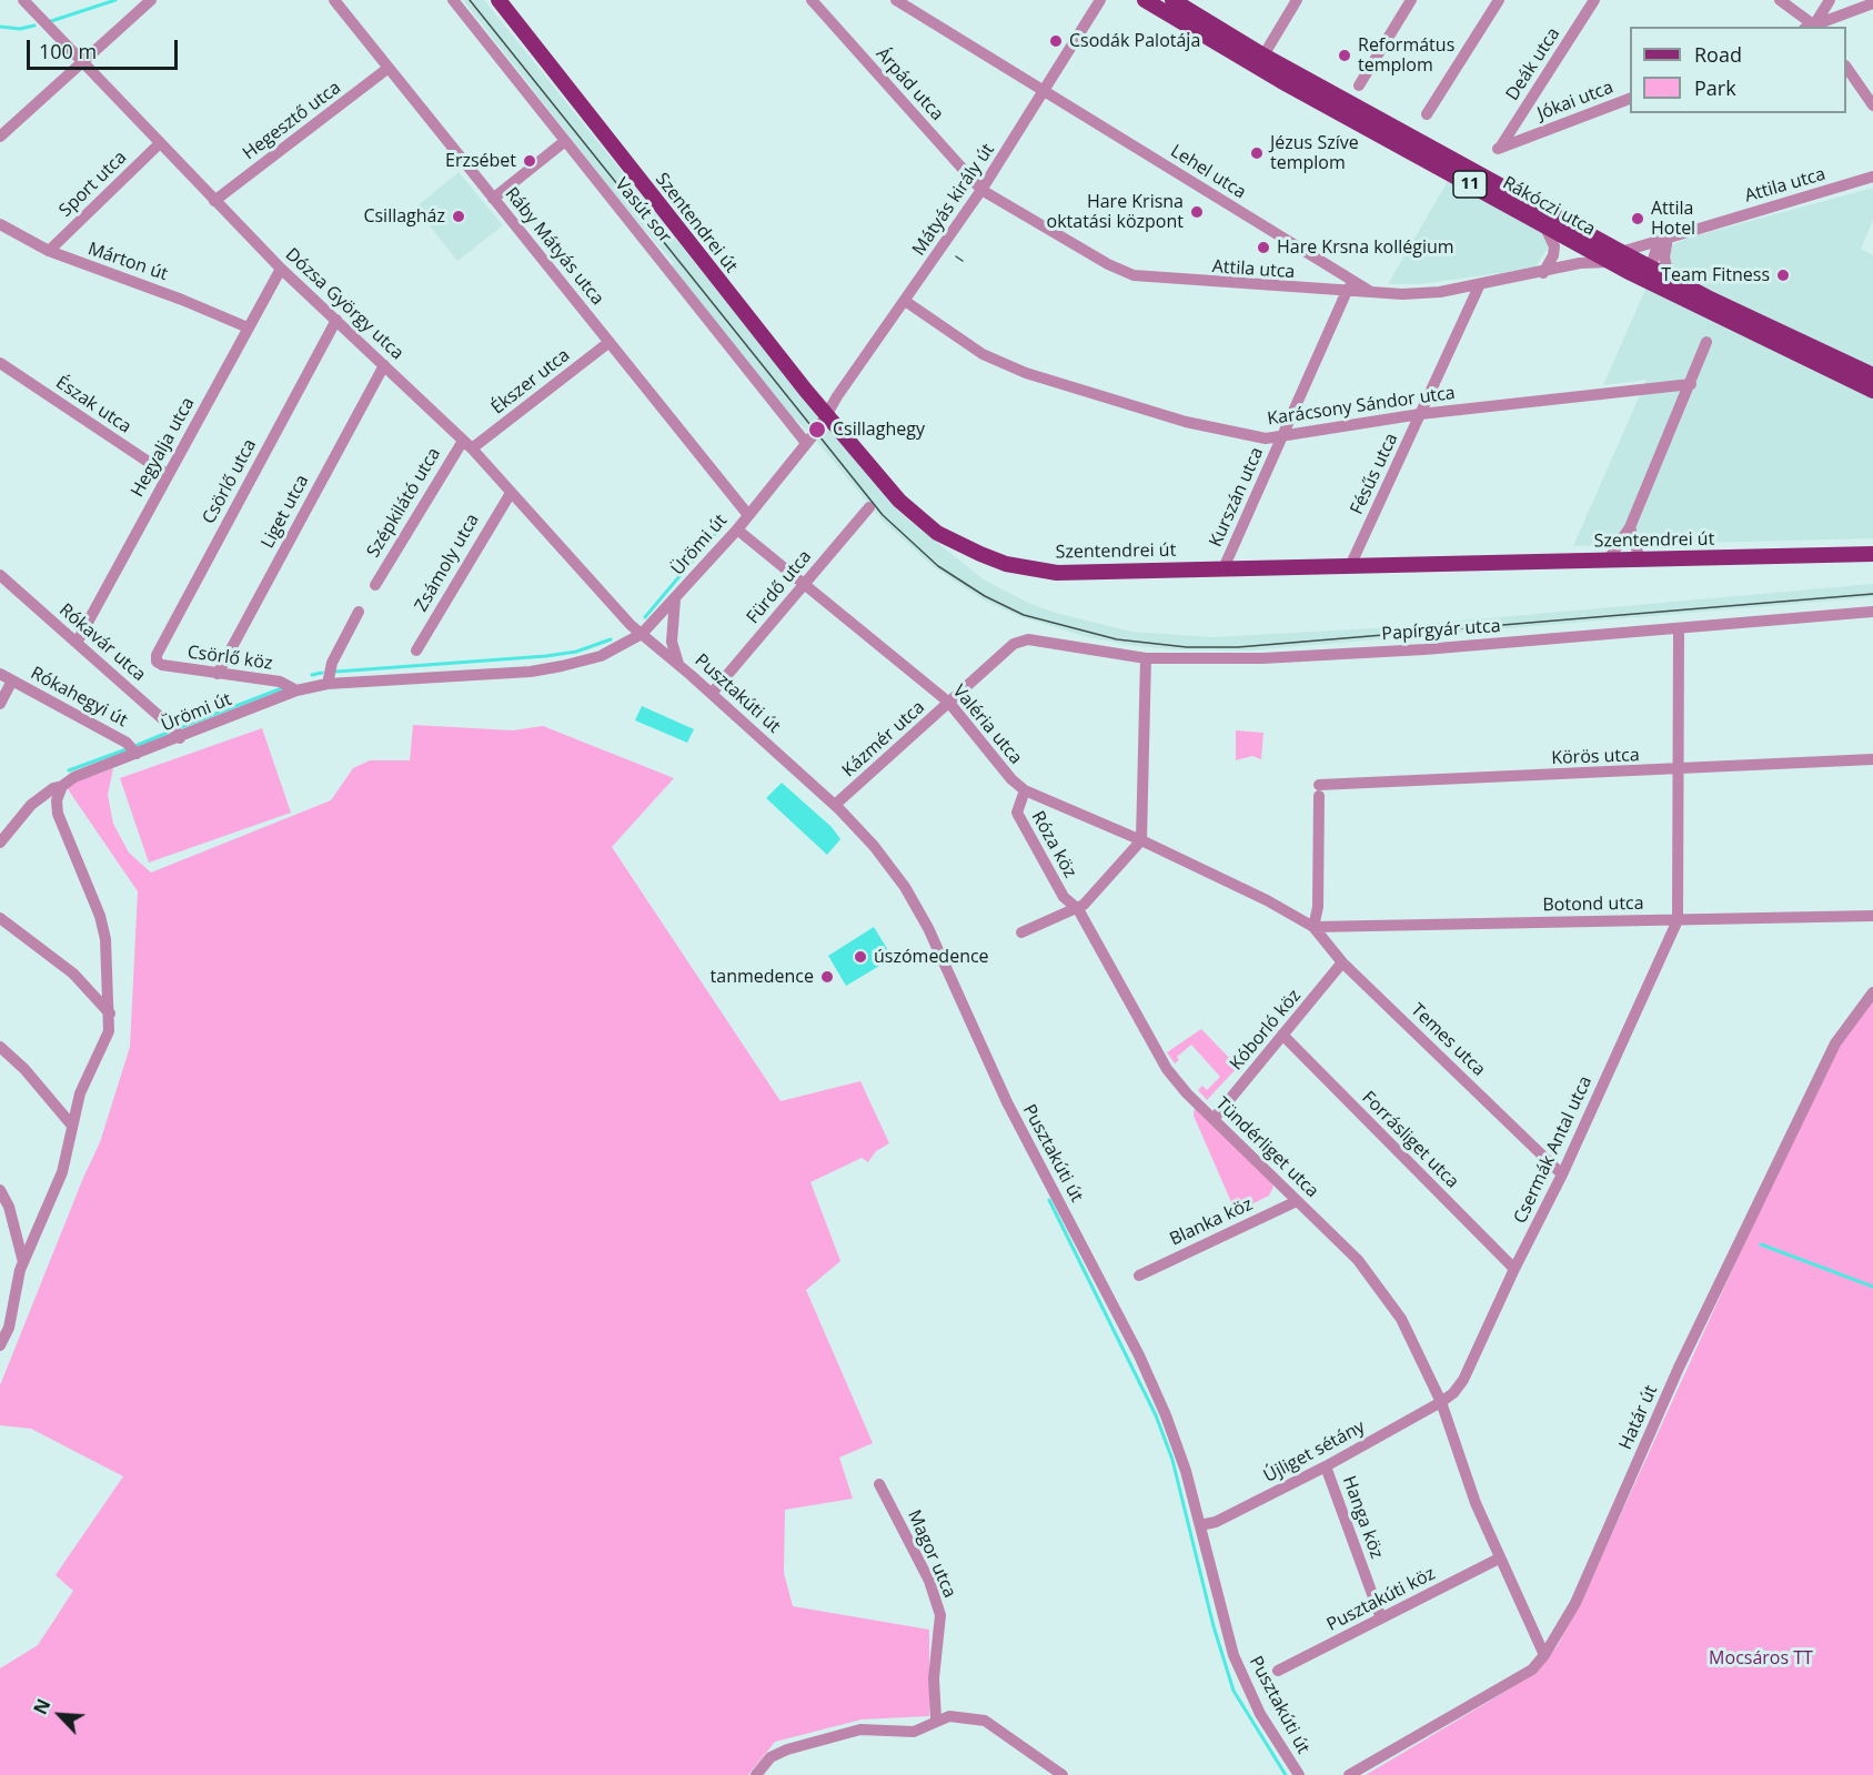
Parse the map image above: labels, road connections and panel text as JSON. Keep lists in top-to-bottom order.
{
  "streets": {
    "main road": ["11", "Rákóczi utca", "Szentendrei út"],
    "street": [
      "Deák utca",
      "Árpád utca",
      "Jókai utca",
      "Hegesztő utca",
      "Lehel utca",
      "Sport utca",
      "Attila utca",
      "Mátyás király út",
      "Vasút sor",
      "Ráby Mátyás utca",
      "Márton út",
      "Dózsa György utca",
      "Ékszer utca",
      "Észak utca",
      "Karácsony Sándor utca",
      "Hegyalja utca",
      "Fésűs utca",
      "Csörlő utca",
      "Kurszán utca",
      "Szépkilátó utca",
      "Liget utca",
      "Ürömi út",
      "Zsámoly utca",
      "Fürdő utca",
      "Papírgyár utca",
      "Rókavár utca",
      "Csörlő köz",
      "Pusztakúti út",
      "Rókahegyi út",
      "Valéria utca",
      "Kázmér utca",
      "Körös utca",
      "Róza köz",
      "Botond utca",
      "Kóborló köz",
      "Temes utca",
      "Forrásliget utca",
      "Tündérliget utca",
      "Csermák Antal utca",
      "Blanka köz",
      "Határ út",
      "Újliget sétány",
      "Hanga köz",
      "Magor utca",
      "Pusztakúti köz"
    ]
  },
  "crossings": [
    ["Deák utca", "Jókai utca"],
    ["Árpád utca", "Attila utca"],
    ["Árpád utca", "Mátyás király út"],
    ["Hegesztő utca", "Ráby Mátyás utca"],
    ["Hegesztő utca", "Dózsa György utca"],
    ["Lehel utca", "Attila utca"],
    ["Lehel utca", "Mátyás király út"],
    ["Sport utca", "Márton út"],
    ["Sport utca", "Dózsa György utca"],
    ["Attila utca", "Mátyás király út"],
    ["Attila utca", "Rákóczi utca"],
    ["Attila utca", "Fésűs utca"],
    ["Attila utca", "Kurszán utca"],
    ["Mátyás király út", "Szentendrei út"],
    ["Mátyás király út", "Karácsony Sándor utca"],
    ["Mátyás király út", "Ürömi út"],
    ["Vasút sor", "Ürömi út"],
    ["Szentendrei út", "Fésűs utca"],
    ["Szentendrei út", "Kurszán utca"],
    ["Szentendrei út", "Ürömi út"],
    ["Ráby Mátyás utca", "Ékszer utca"],
    ["Ráby Mátyás utca", "Ürömi út"],
    ["Márton út", "Hegyalja utca"],
    ["Dózsa György utca", "Ékszer utca"],
    ["Dózsa György utca", "Hegyalja utca"],
    ["Dózsa György utca", "Csörlő utca"],
    ["Dózsa György utca", "Szépkilátó utca"],
    ["Dózsa György utca", "Liget utca"],
    ["Dózsa György utca", "Ürömi út"],
    ["Dózsa György utca", "Zsámoly utca"],
    ["Dózsa György utca", "Pusztakúti út"],
    ["Ékszer utca", "Szépkilátó utca"],
    ["Észak utca", "Hegyalja utca"],
    ["Karácsony Sándor utca", "Fésűs utca"],
    ["Karácsony Sándor utca", "Kurszán utca"],
    ["Hegyalja utca", "Rókavár utca"],
    ["Csörlő utca", "Csörlő köz"],
    ["Liget utca", "Csörlő köz"],
    ["Ürömi út", "Rókavár utca"],
    ["Ürömi út", "Csörlő köz"],
    ["Ürömi út", "Pusztakúti út"],
    ["Ürömi út", "Rókahegyi út"],
    ["Ürömi út", "Valéria utca"],
    ["Fürdő utca", "Valéria utca"],
    ["Papírgyár utca", "Kázmér utca"],
    ["Papírgyár utca", "Csermák Antal utca"],
    ["Pusztakúti út", "Kázmér utca"],
    ["Pusztakúti út", "Újliget sétány"],
    ["Valéria utca", "Kázmér utca"],
    ["Valéria utca", "Körös utca"],
    ["Valéria utca", "Róza köz"],
    ["Valéria utca", "Botond utca"],
    ["Valéria utca", "Temes utca"],
    ["Körös utca", "Botond utca"],
    ["Körös utca", "Temes utca"],
    ["Körös utca", "Csermák Antal utca"],
    ["Róza köz", "Tündérliget utca"],
    ["Botond utca", "Temes utca"],
    ["Botond utca", "Csermák Antal utca"],
    ["Kóborló köz", "Temes utca"],
    ["Kóborló köz", "Forrásliget utca"],
    ["Kóborló köz", "Tündérliget utca"],
    ["Temes utca", "Csermák Antal utca"],
    ["Forrásliget utca", "Csermák Antal utca"],
    ["Tündérliget utca", "Csermák Antal utca"],
    ["Tündérliget utca", "Blanka köz"],
    ["Tündérliget utca", "Újliget sétány"],
    ["Csermák Antal utca", "Újliget sétány"],
    ["Újliget sétány", "Hanga köz"],
    ["Hanga köz", "Pusztakúti köz"]
  ],
  "parks": ["Mocsáros TT"],
  "places": [
    "Csodák Palotája",
    "Református templom",
    "Jézus Szíve templom",
    "Erzsébet",
    "Hare Krisna oktatási központ",
    "Csillagház",
    "Attila Hotel",
    "Hare Krsna kollégium",
    "Team Fitness",
    "Csillaghegy",
    "úszómedence",
    "tanmedence"
  ],
  "legend": ["Road", "Park"],
  "scale_bar": "100 m",
  "north": "top left"
}
